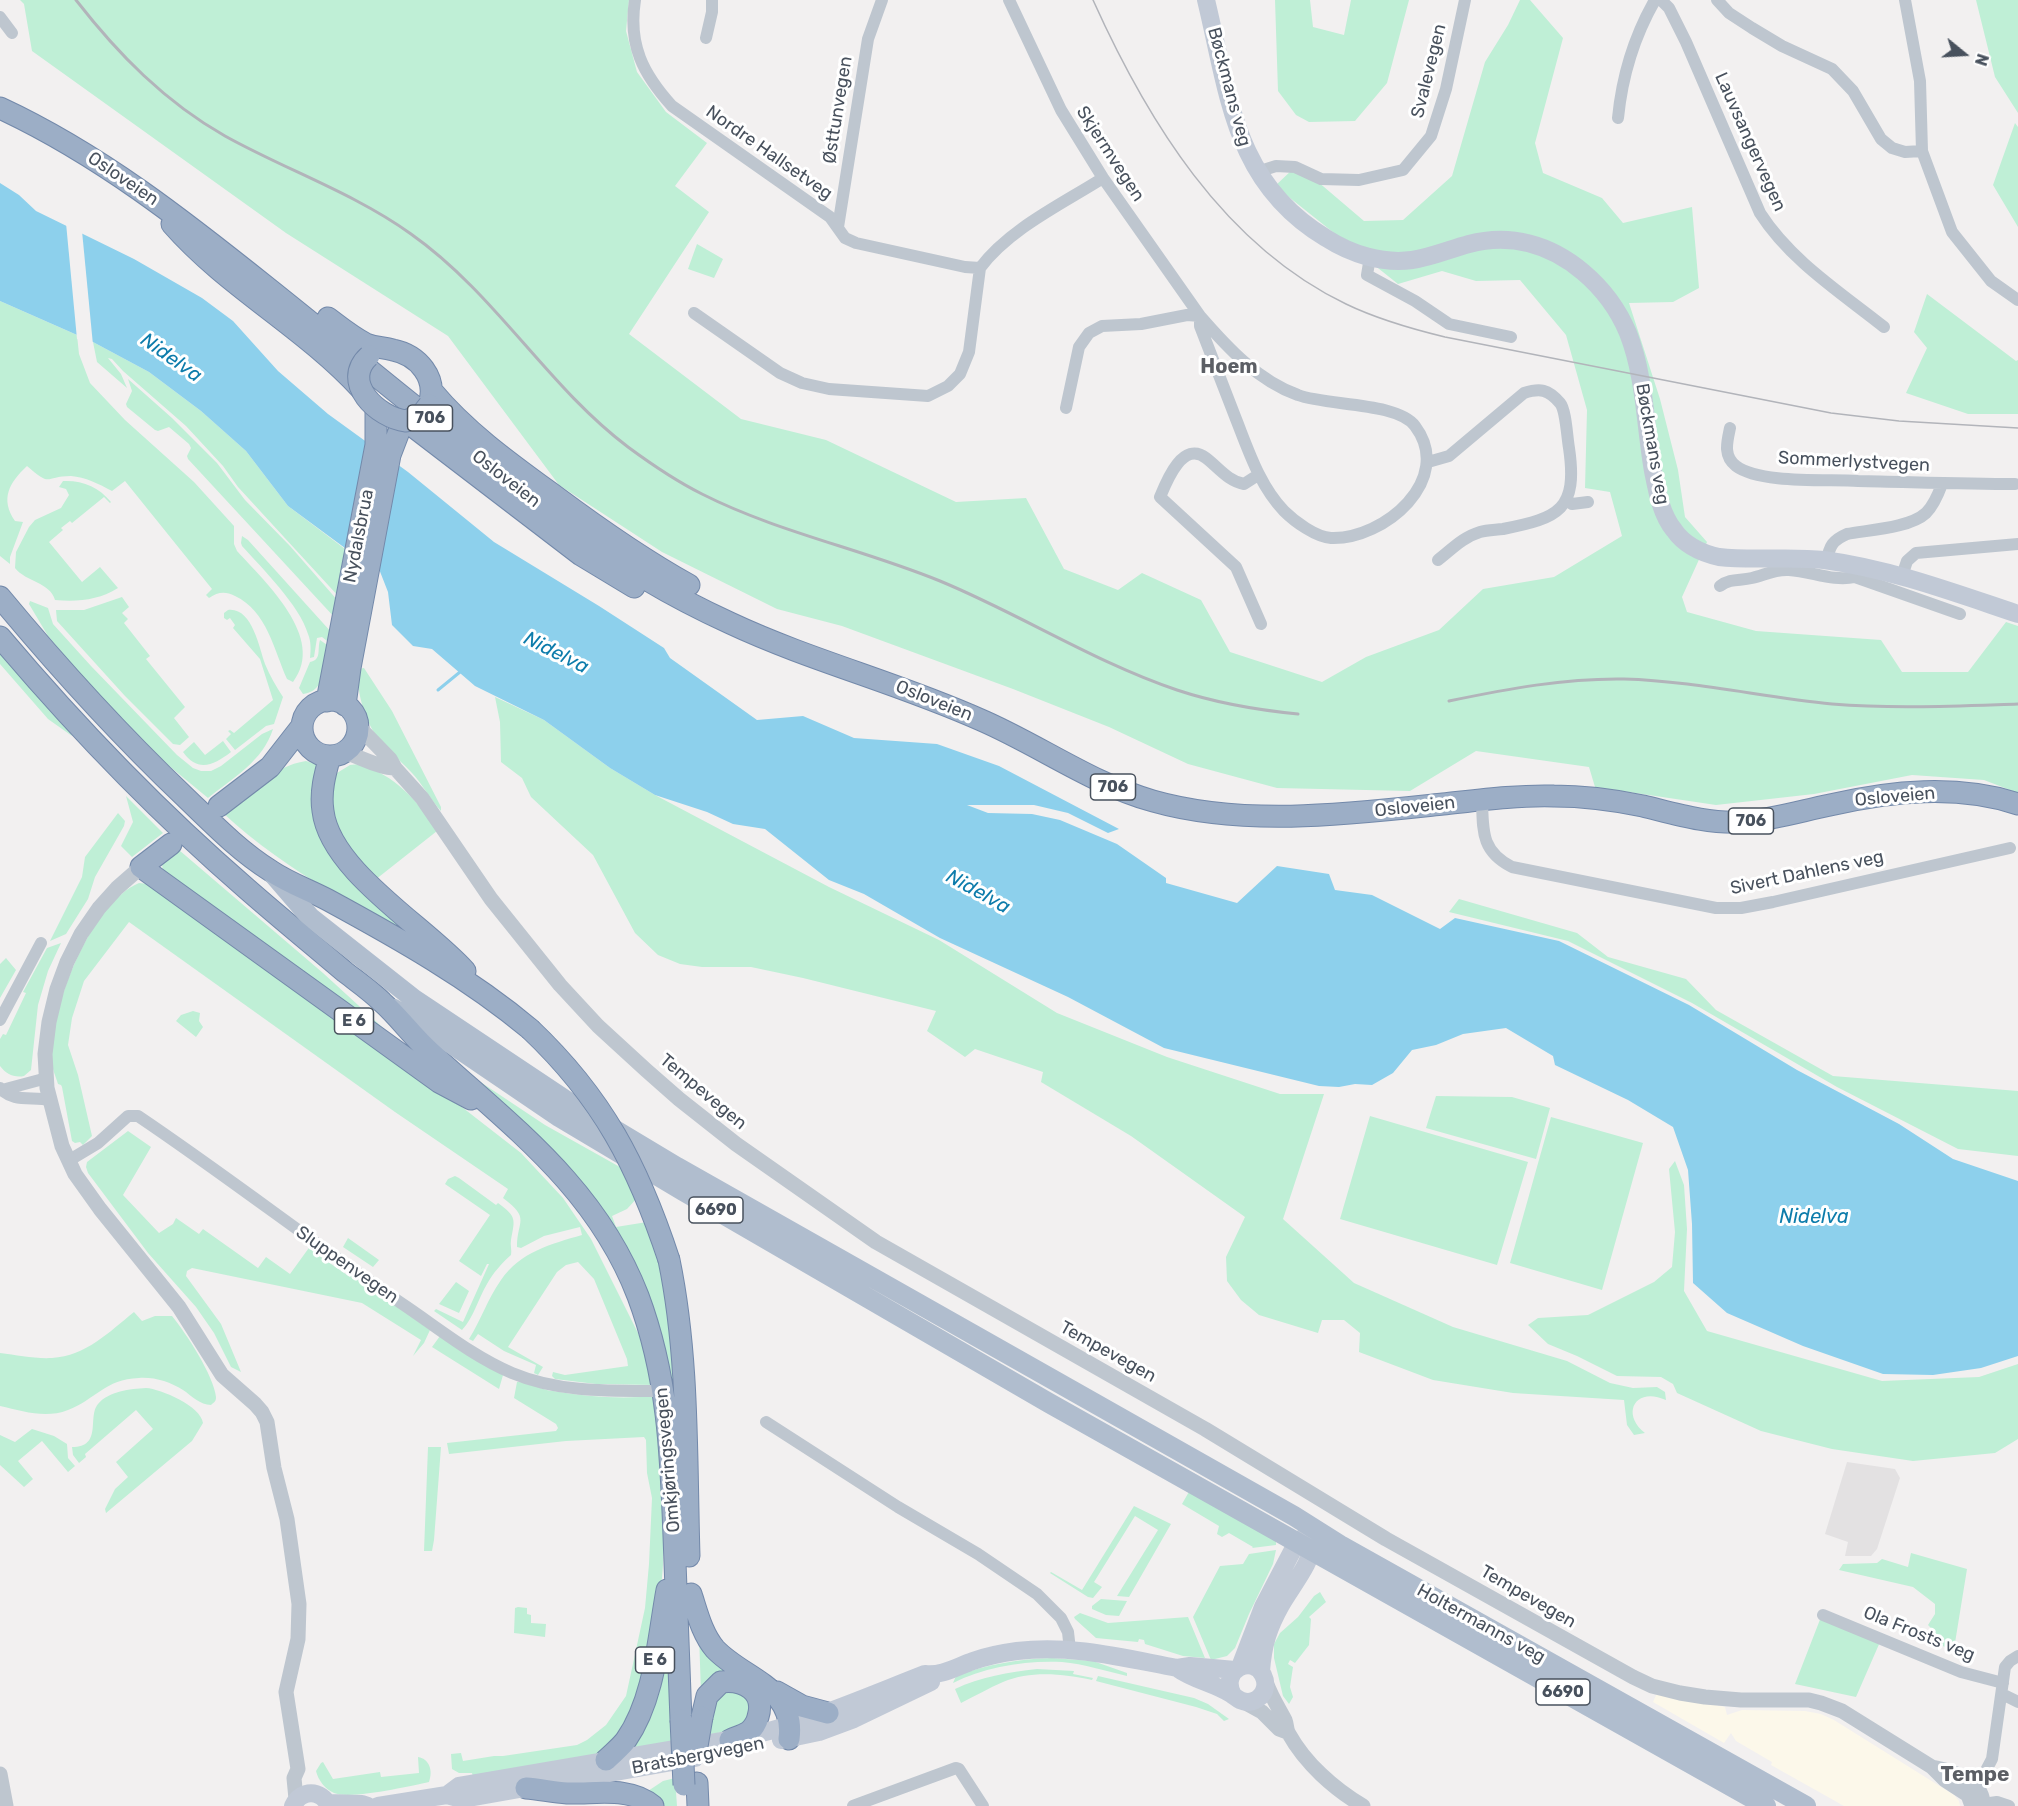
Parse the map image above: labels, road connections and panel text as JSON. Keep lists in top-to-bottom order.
{
  "streets": {
    "highway": [
      "Osloveien",
      "706",
      "Nydalsbrua",
      "E 6",
      "Omkjøringsvegen"
    ],
    "main road": [
      "Bøckmans veg",
      "6690",
      "Holtermanns veg",
      "Bratsbergvegen"
    ],
    "street": [
      "Svalevegen",
      "Østtunvegen",
      "Lauvsangervegen",
      "Nordre Hallsetveg",
      "Skjermvegen",
      "Sommerlystvegen",
      "Sivert Dahlens veg",
      "Tempevegen",
      "Sluppenvegen",
      "Ola Frosts veg"
    ]
  },
  "crossings": [
    ["Svalevegen", "Bøckmans veg"],
    ["Bøckmans veg", "Sommerlystvegen"],
    ["Østtunvegen", "Nordre Hallsetveg"],
    ["Osloveien", "706"],
    ["Osloveien", "Sivert Dahlens veg"],
    ["706", "Nydalsbrua"],
    ["706", "E 6"],
    ["706", "Tempevegen"],
    ["E 6", "Tempevegen"],
    ["E 6", "6690"],
    ["E 6", "Omkjøringsvegen"],
    ["E 6", "Bratsbergvegen"],
    ["6690", "Omkjøringsvegen"],
    ["6690", "Holtermanns veg"]
  ],
  "districts": ["Hoem", "Tempe"],
  "water": ["Nidelva"],
  "north": "right"
}
